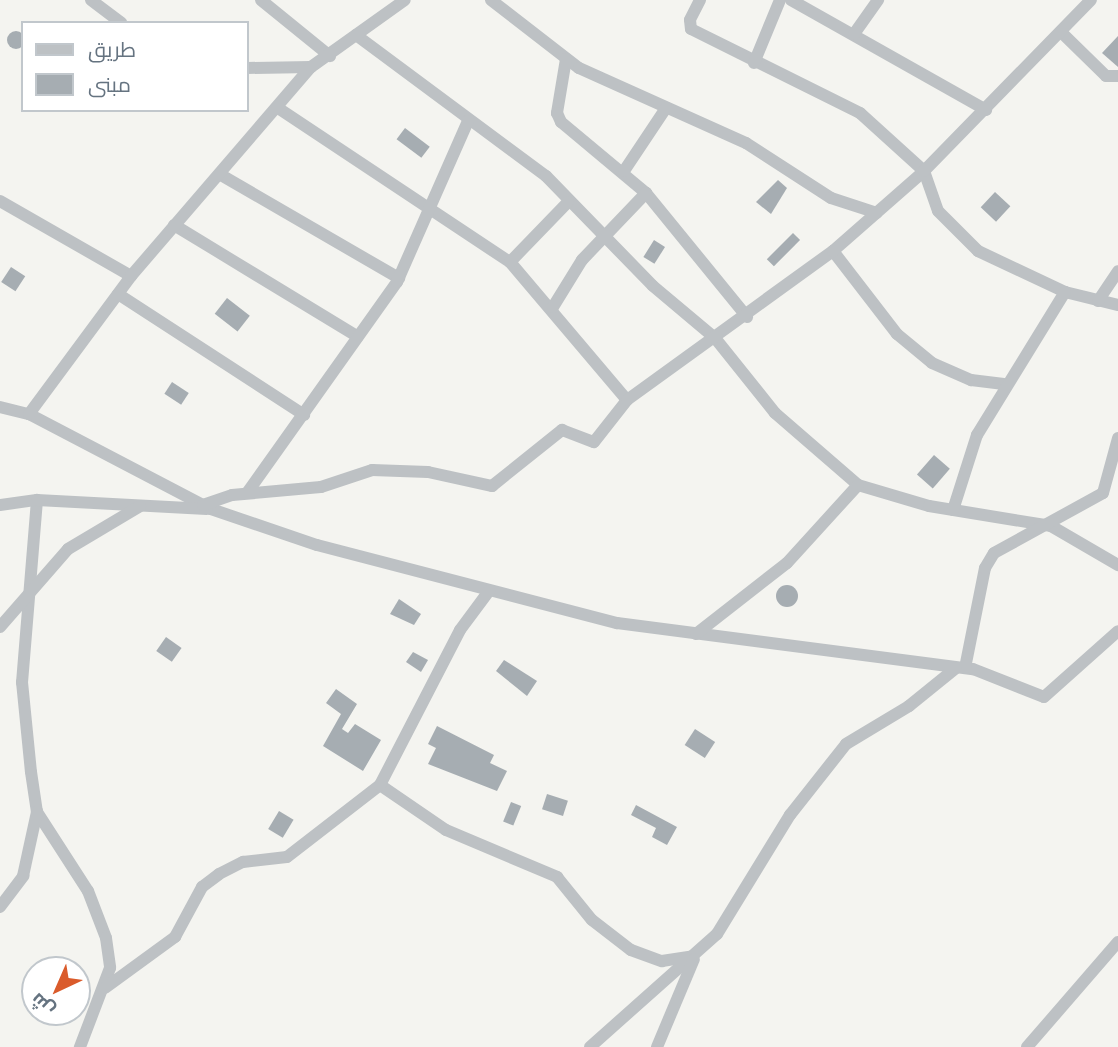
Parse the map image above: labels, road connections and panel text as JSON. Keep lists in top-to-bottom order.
{
  "legend": ["طريق", "مبنى"],
  "north": "bottom left"
}
